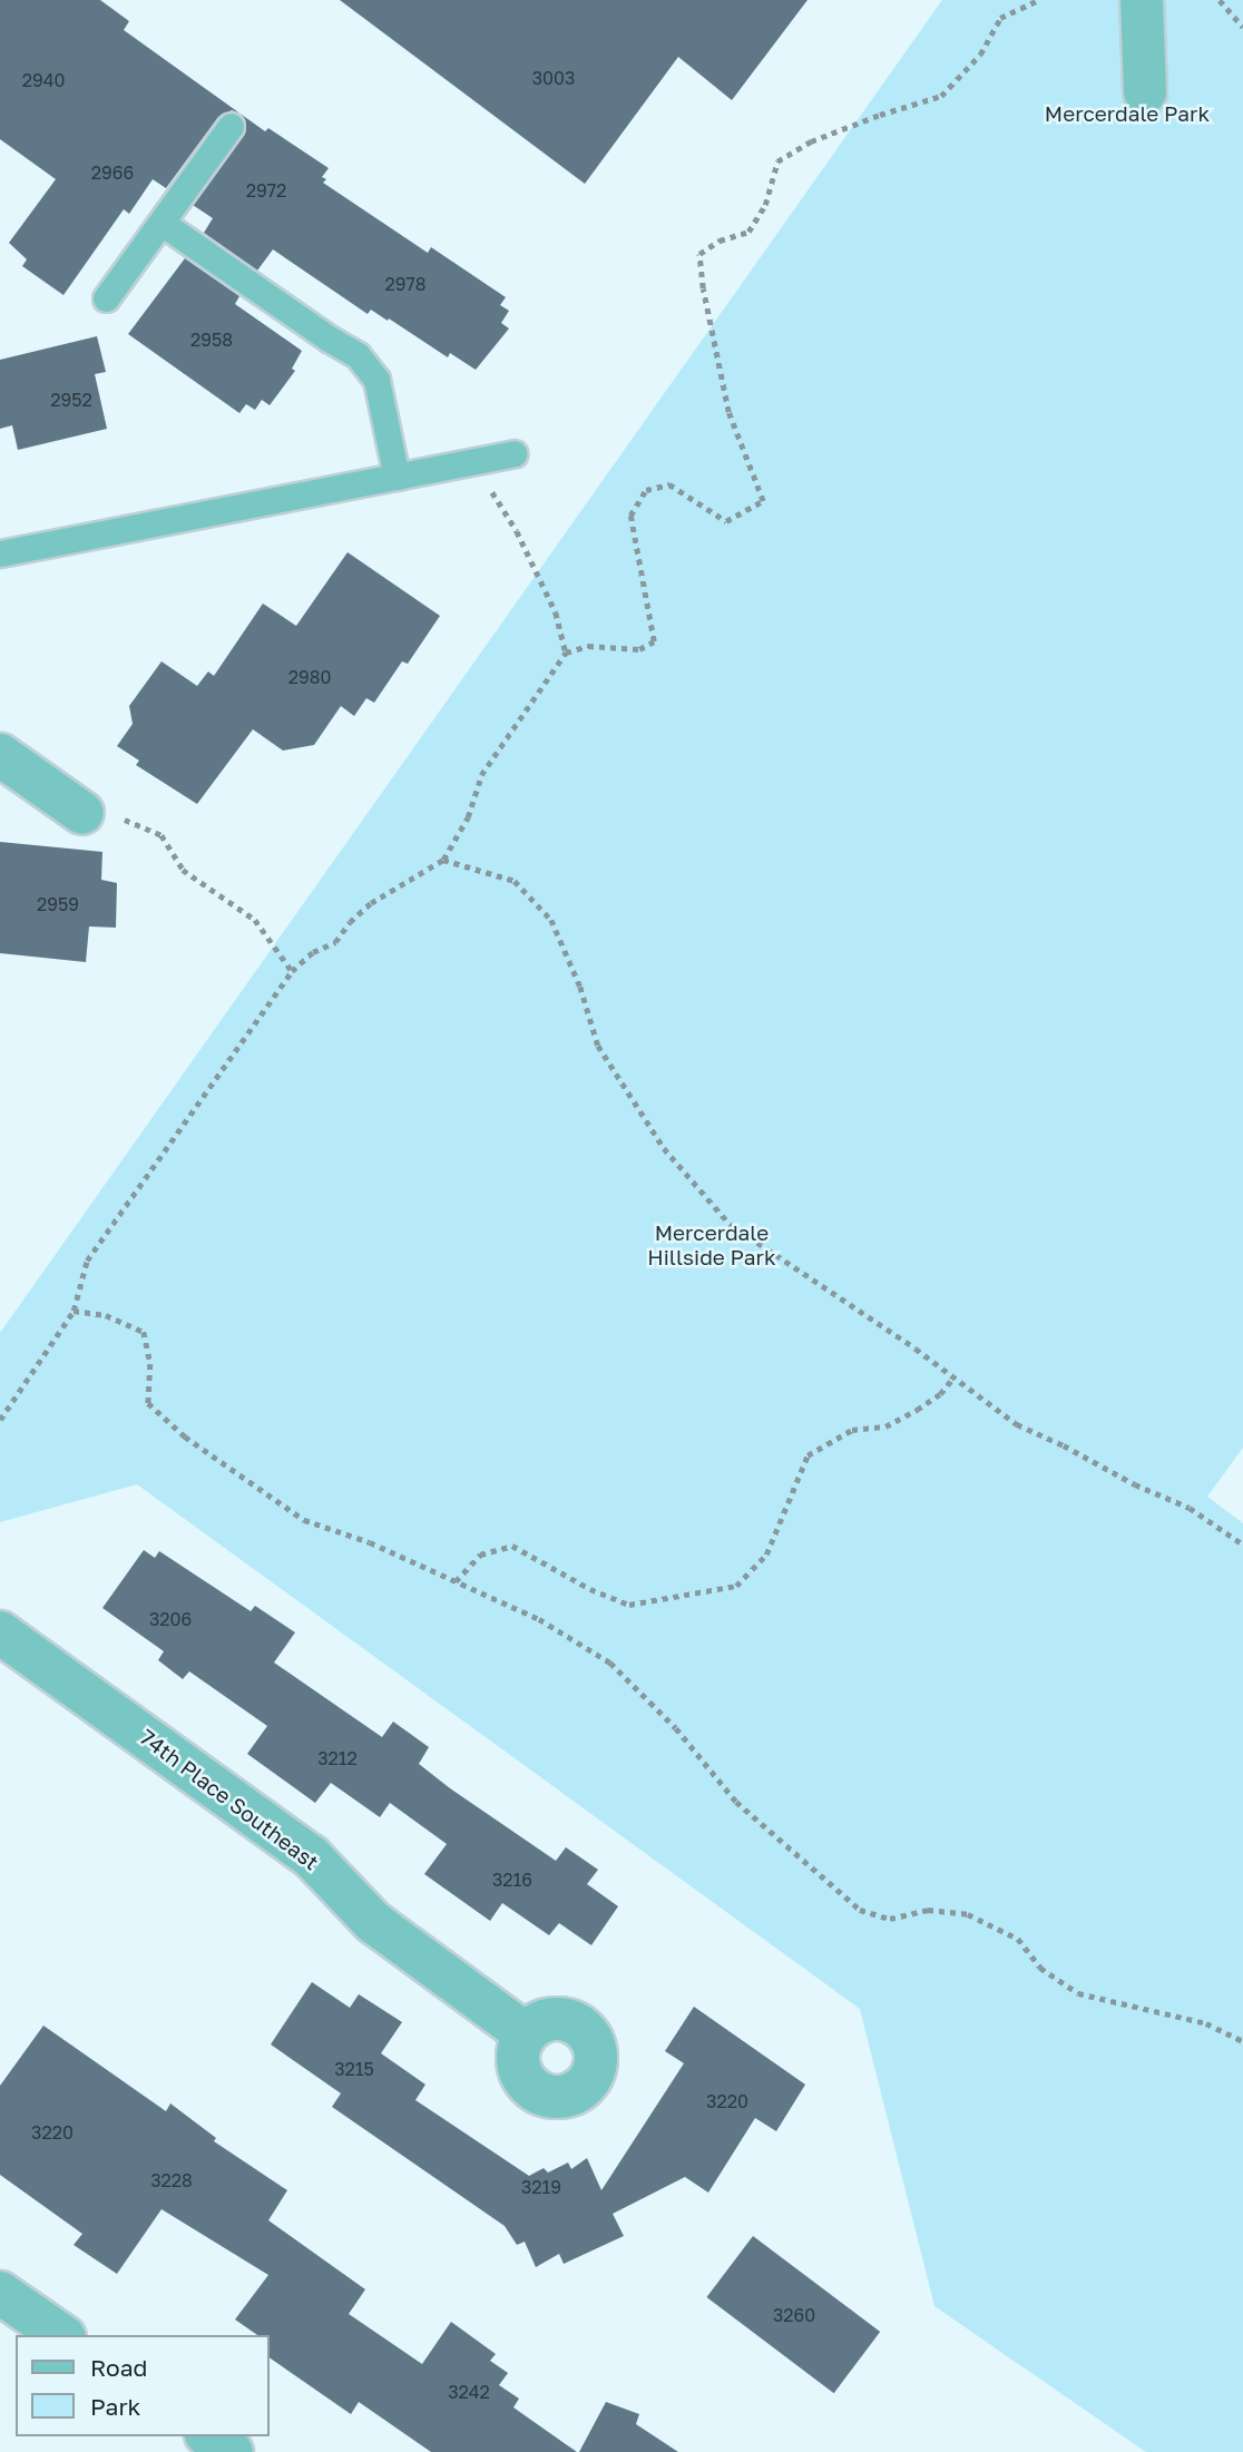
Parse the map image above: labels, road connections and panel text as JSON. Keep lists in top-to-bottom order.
{
  "streets": {
    "street": ["74th Place Southeast"]
  },
  "parks": ["Mercerdale Park", "Mercerdale Hillside Park"],
  "house_numbers": [
    "3003",
    "2940",
    "2966",
    "2972",
    "2978",
    "2958",
    "2952",
    "2980",
    "2959",
    "3206",
    "3212",
    "3216",
    "3215",
    "3220",
    "3220",
    "3228",
    "3219",
    "3260",
    "3242"
  ],
  "legend": ["Road", "Park"]
}
